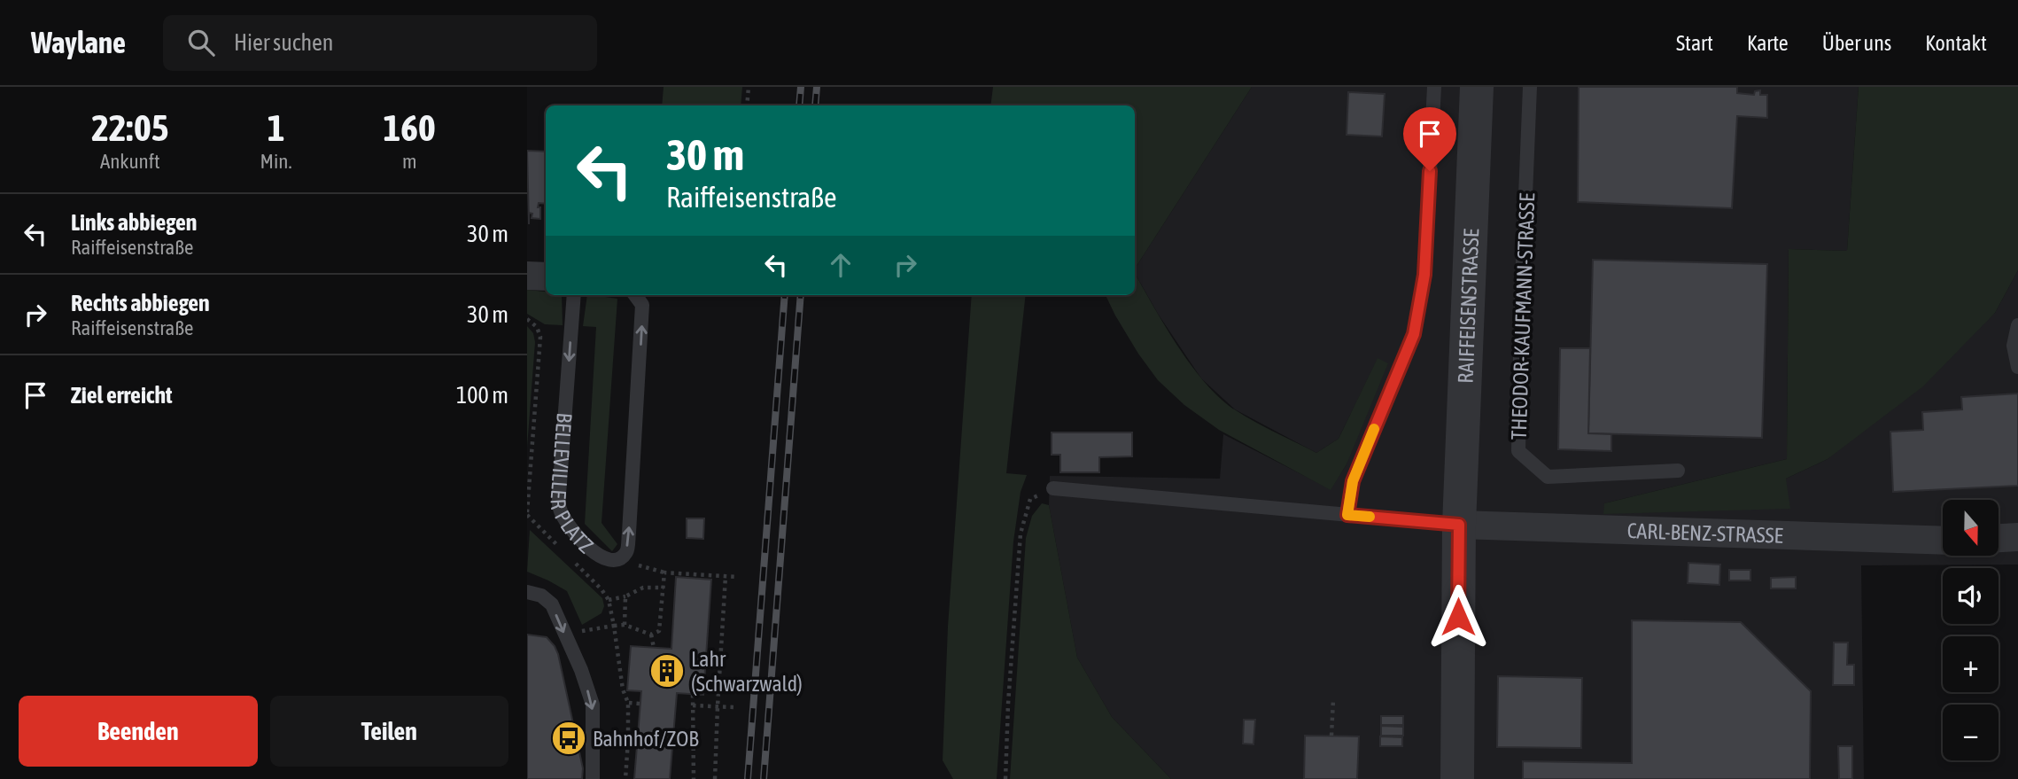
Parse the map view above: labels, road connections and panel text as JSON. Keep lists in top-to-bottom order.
{
  "streets": {
    "street": ["RAIFFEISENSTRASSE", "CARL-BENZ-STRASSE"],
    "lane": ["THEODOR-KAUFMANN-STRASSE", "BELLEVILLER PLATZ"]
  },
  "crossings": [
    ["RAIFFEISENSTRASSE", "CARL-BENZ-STRASSE"]
  ],
  "places": {
    "building": ["Lahr (Schwarzwald)"],
    "bus stop": ["Bahnhof/ZOB"]
  },
  "north": "bottom",
  "page": {
    "header": "Waylane",
    "search": "Hier suchen",
    "nav": [
      "Start",
      "Karte",
      "Über uns",
      "Kontakt"
    ],
    "eta": [
      "22:05",
      "Ankunft",
      "1",
      "Min.",
      "160",
      "m"
    ],
    "turn": ["30 m", "Raiffeisenstraße"],
    "list": [
      {
        "name": "Links abbiegen",
        "note": "Raiffeisenstraße",
        "value": "30 m"
      },
      {
        "name": "Rechts abbiegen",
        "note": "Raiffeisenstraße",
        "value": "30 m"
      },
      {
        "name": "Ziel erreicht",
        "value": "100 m"
      }
    ],
    "map_buttons": ["+", "−"],
    "buttons": ["Beenden", "Teilen"]
  }
}
